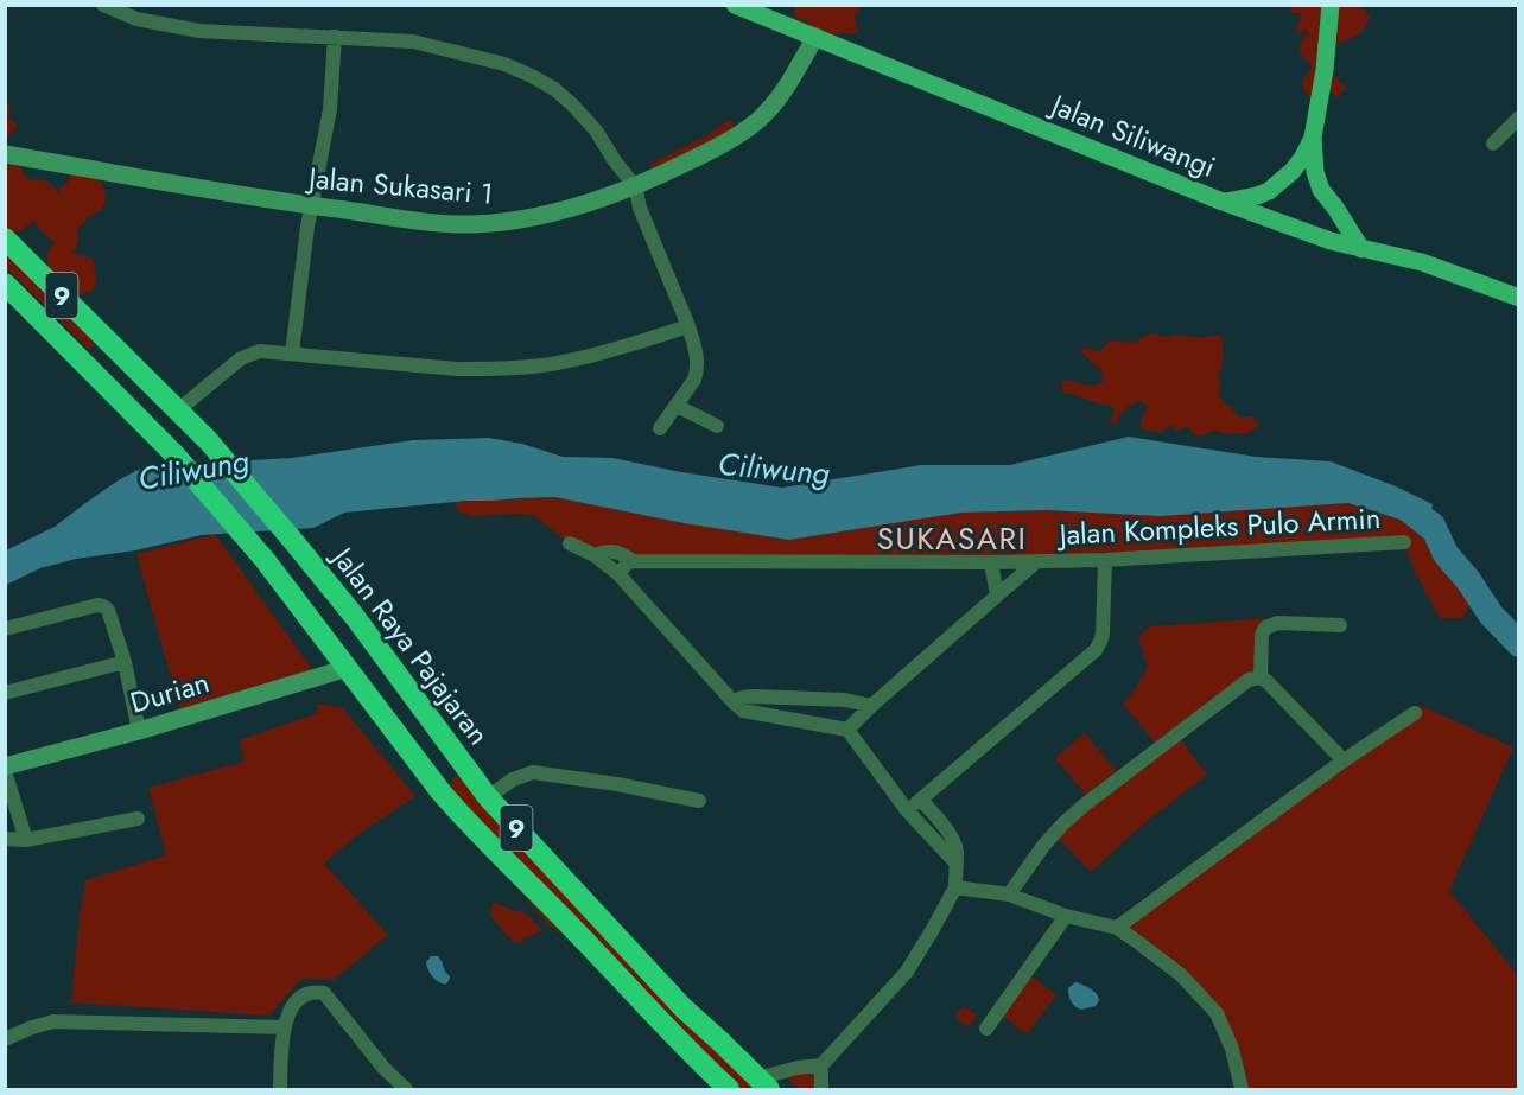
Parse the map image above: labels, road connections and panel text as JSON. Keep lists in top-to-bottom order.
{
  "streets": {
    "highway": ["9", "Jalan Raya Pajajaran"],
    "main road": ["Jalan Siliwangi"],
    "street": ["Jalan Sukasari 1", "Jalan Kompleks Pulo Armin", "Durian"]
  },
  "crossings": [
    ["Jalan Siliwangi", "Jalan Sukasari 1"],
    ["9", "Durian"]
  ],
  "districts": ["SUKASARI"],
  "water": ["Ciliwung"]
}
